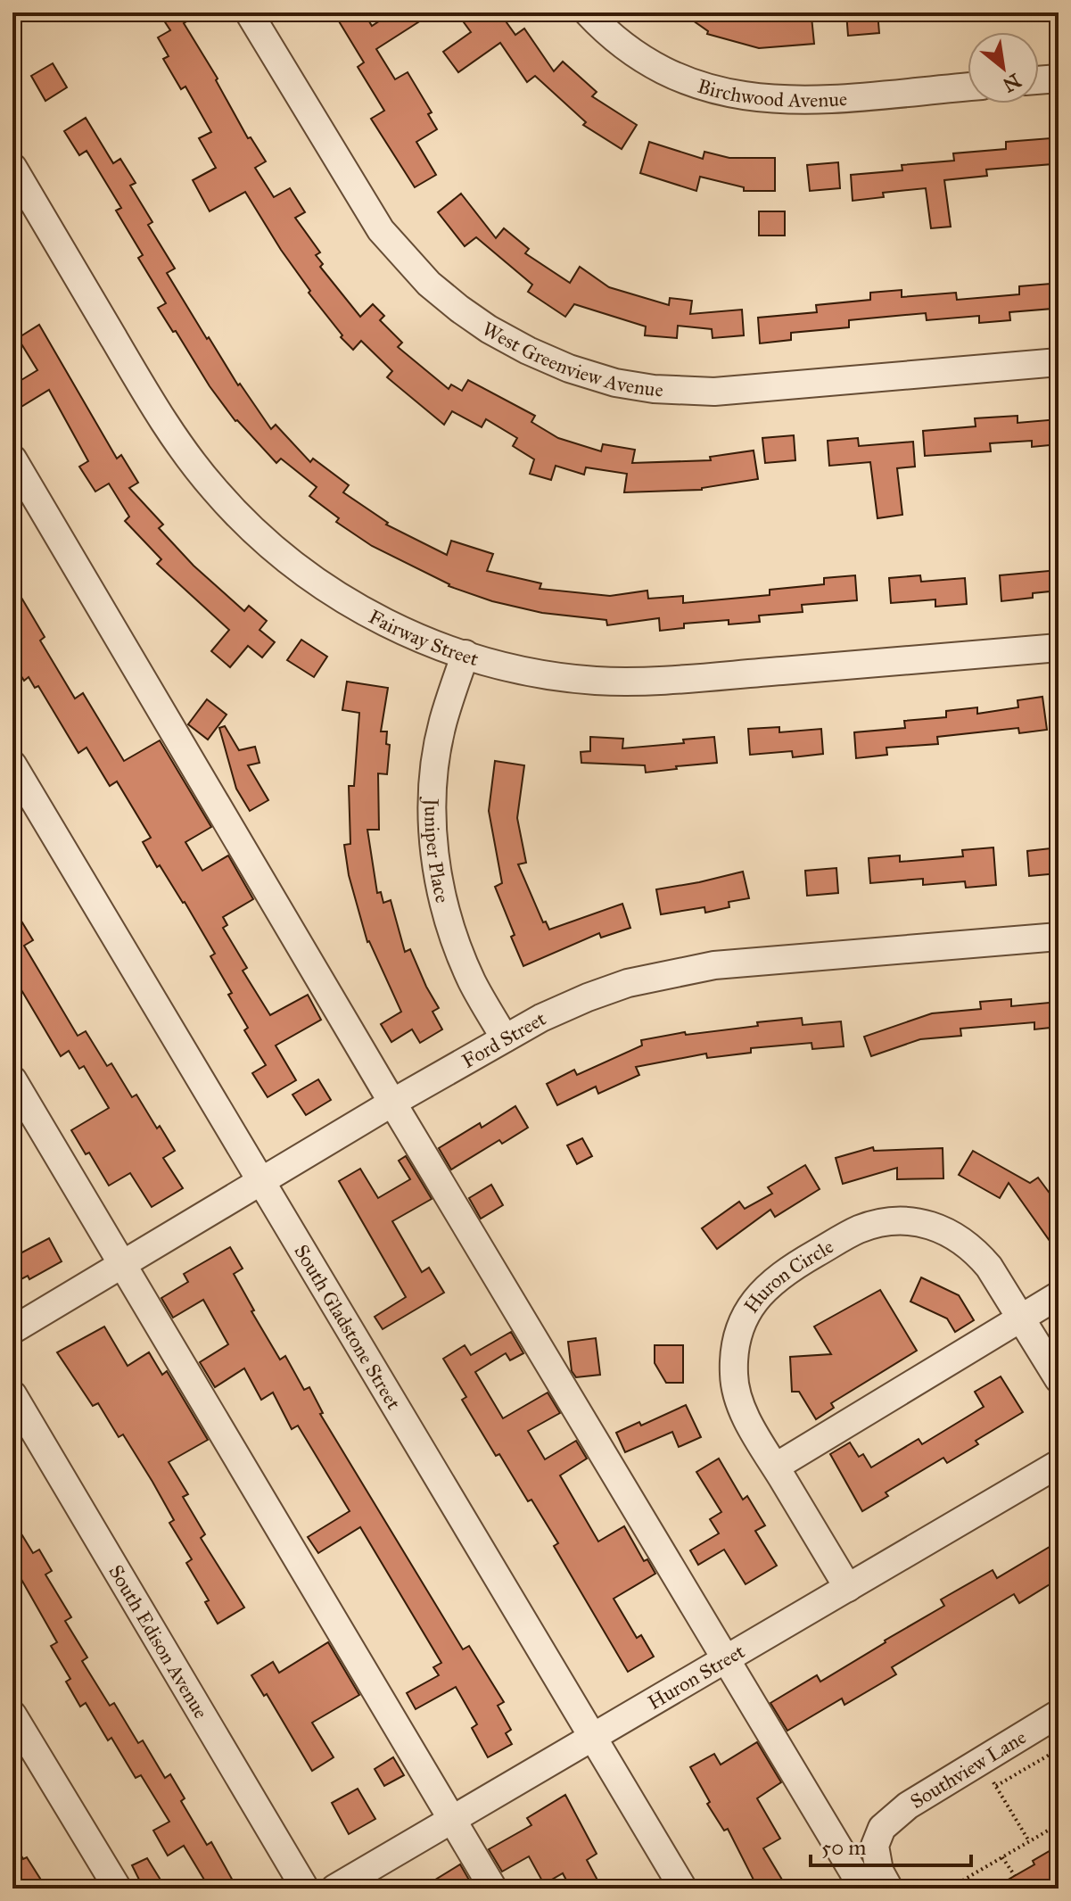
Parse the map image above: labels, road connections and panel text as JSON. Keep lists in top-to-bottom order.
{
  "streets": {
    "street": [
      "Birchwood Avenue",
      "West Greenview Avenue",
      "Fairway Street",
      "Juniper Place",
      "Ford Street",
      "Huron Circle",
      "South Gladstone Street",
      "South Edison Avenue",
      "Huron Street",
      "Southview Lane"
    ]
  },
  "crossings": [
    ["Fairway Street", "Juniper Place"],
    ["Juniper Place", "Ford Street"],
    ["Ford Street", "South Gladstone Street"],
    ["Huron Circle", "Huron Street"],
    ["South Gladstone Street", "Huron Street"]
  ],
  "scale_bar": "50 m",
  "north": "bottom right"
}
